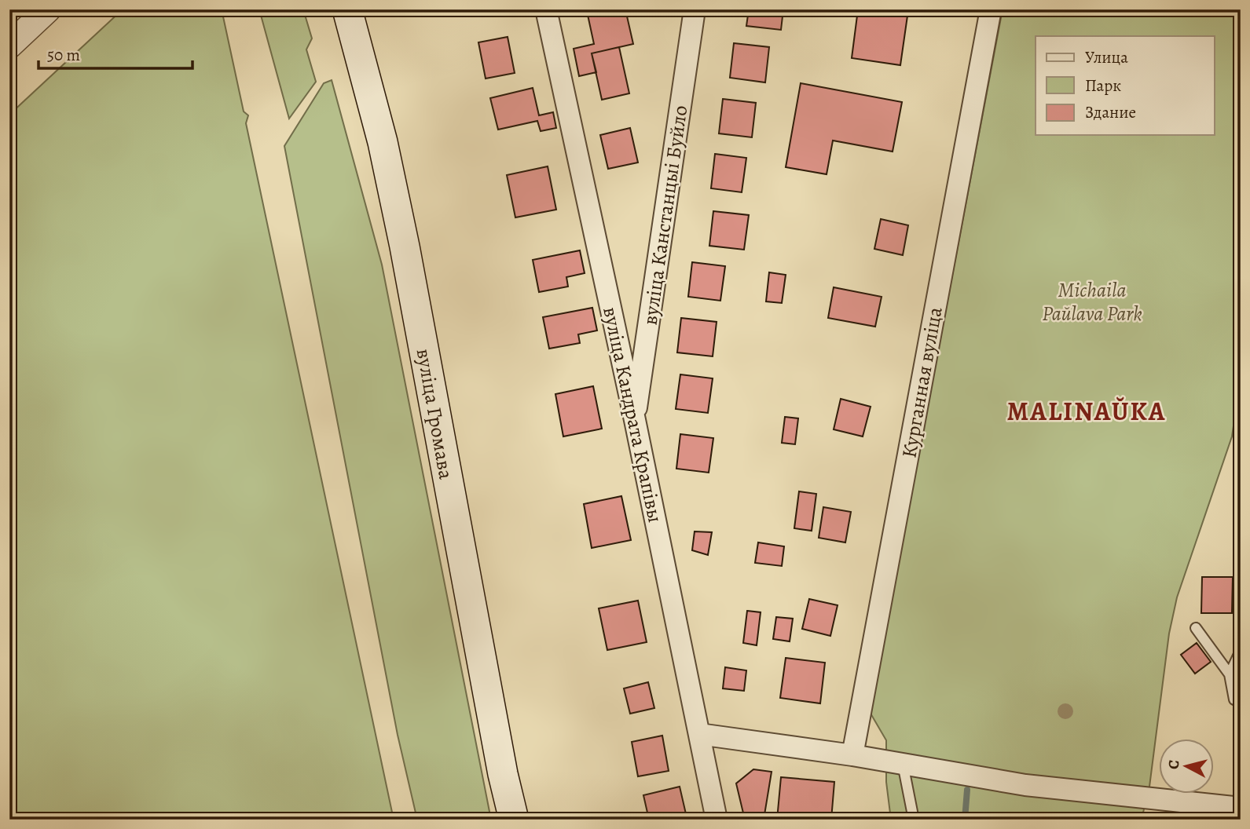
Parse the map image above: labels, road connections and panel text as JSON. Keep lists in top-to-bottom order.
{
  "streets": {
    "main road": ["вуліца Громава"],
    "street": ["вуліца Канстанцыі Буйло", "Курганная вуліца", "вуліца Кандрата Крапівы"]
  },
  "crossings": [
    ["вуліца Канстанцыі Буйло", "вуліца Кандрата Крапівы"]
  ],
  "districts": ["MALINAŬKA"],
  "parks": ["Michaila Paŭlava Park"],
  "legend": ["Улица", "Парк", "Здание"],
  "scale_bar": "50 m",
  "north": "left"
}
